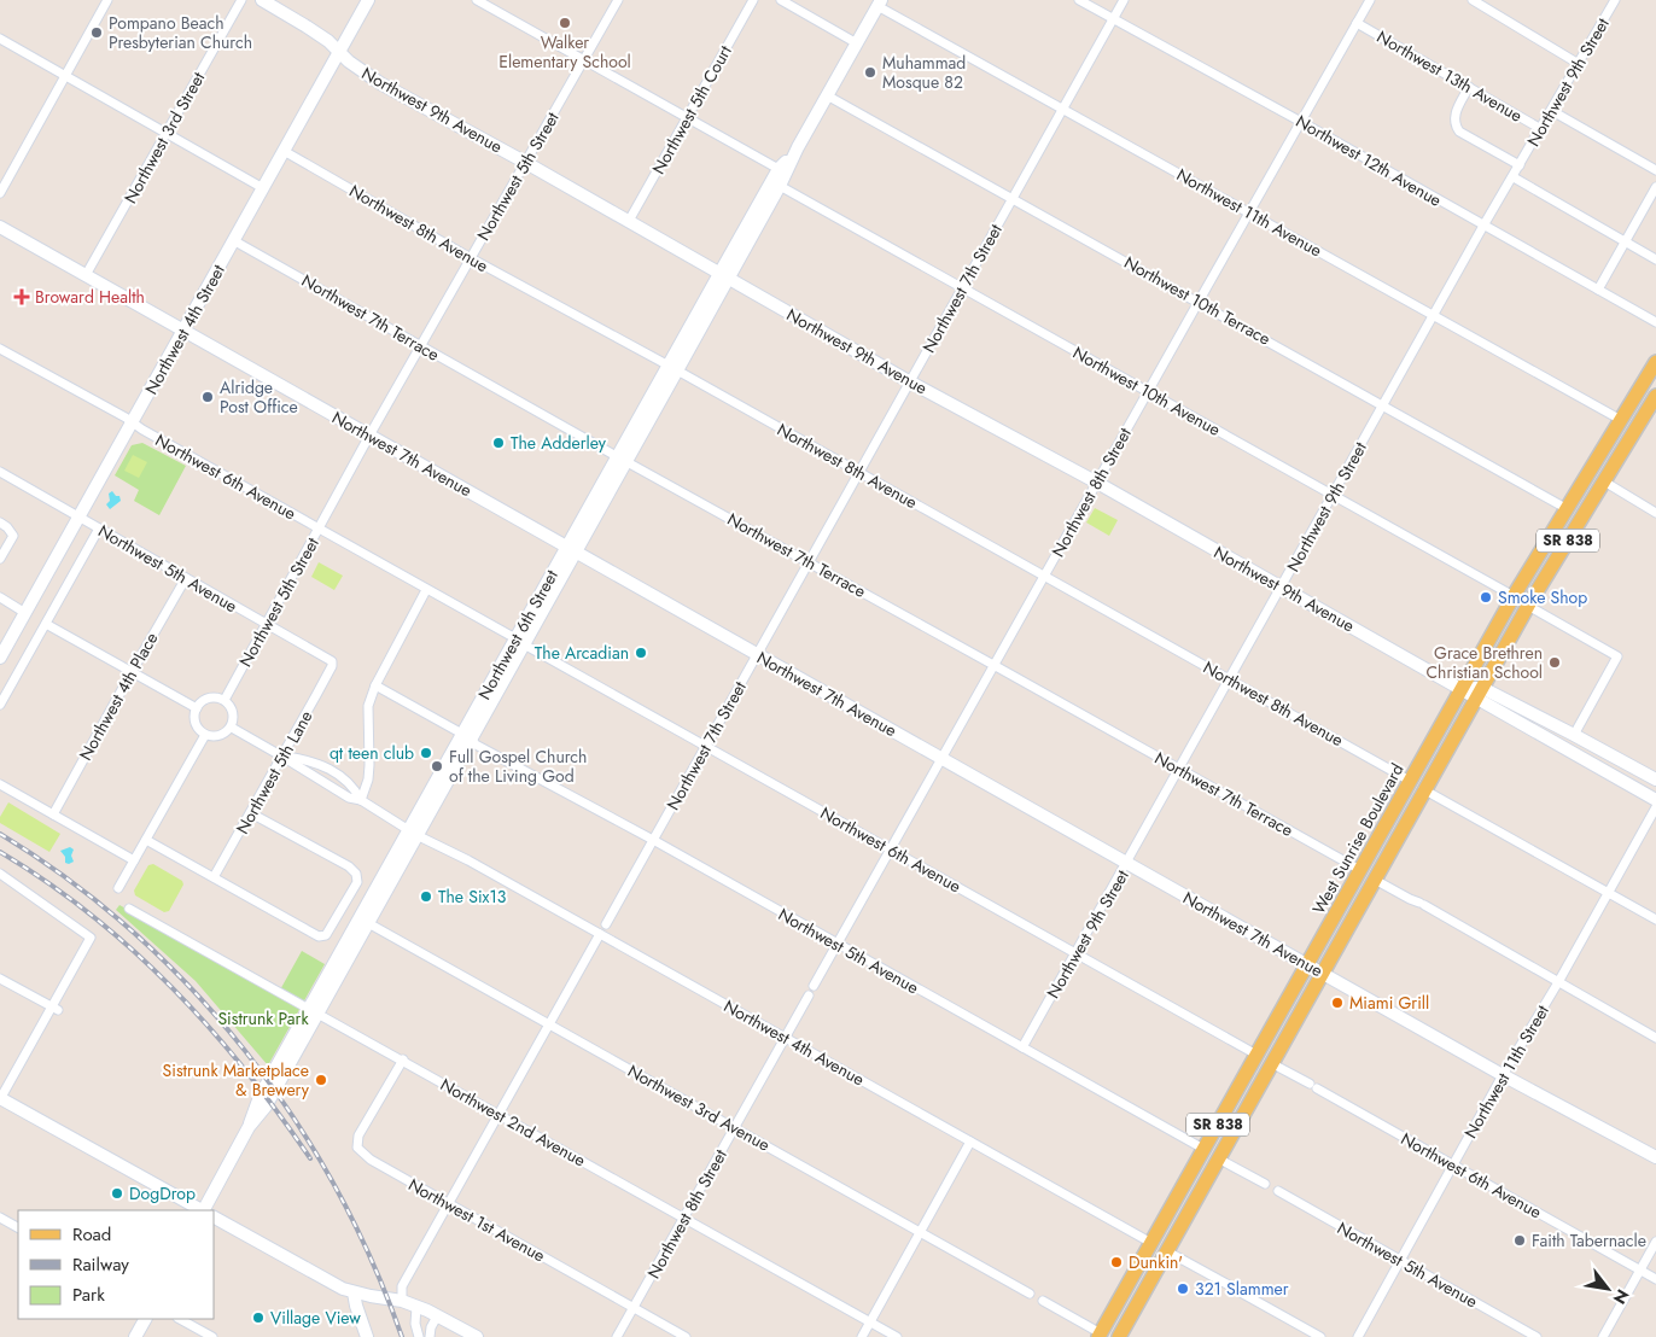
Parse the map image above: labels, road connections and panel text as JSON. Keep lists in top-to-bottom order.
{
  "streets": {
    "main road": [
      "Northwest 9th Avenue",
      "Northwest 4th Street",
      "Northwest 7th Avenue",
      "SR 838",
      "Northwest 6th Street",
      "West Sunrise Boulevard"
    ],
    "street": [
      "Northwest 13th Avenue",
      "Northwest 9th Street",
      "Northwest 5th Court",
      "Northwest 3rd Street",
      "Northwest 12th Avenue",
      "Northwest 5th Street",
      "Northwest 11th Avenue",
      "Northwest 8th Avenue",
      "Northwest 7th Street",
      "Northwest 10th Terrace",
      "Northwest 7th Terrace",
      "Northwest 10th Avenue",
      "Northwest 6th Avenue",
      "Northwest 8th Street",
      "Northwest 5th Avenue",
      "Northwest 4th Place",
      "Northwest 5th Lane",
      "Northwest 4th Avenue",
      "Northwest 11th Street",
      "Northwest 3rd Avenue",
      "Northwest 2nd Avenue",
      "Northwest 1st Avenue"
    ]
  },
  "crossings": [
    ["Northwest 13th Avenue", "Northwest 9th Street"],
    ["Northwest 13th Avenue", "Northwest 8th Street"],
    ["Northwest 9th Street", "Northwest 9th Avenue"],
    ["Northwest 9th Street", "Northwest 12th Avenue"],
    ["Northwest 9th Street", "Northwest 11th Avenue"],
    ["Northwest 9th Street", "Northwest 8th Avenue"],
    ["Northwest 9th Street", "Northwest 10th Terrace"],
    ["Northwest 9th Street", "Northwest 7th Terrace"],
    ["Northwest 9th Street", "Northwest 10th Avenue"],
    ["Northwest 9th Street", "Northwest 7th Avenue"],
    ["Northwest 9th Street", "Northwest 6th Avenue"],
    ["Northwest 9th Street", "Northwest 5th Avenue"],
    ["Northwest 9th Avenue", "Northwest 5th Court"],
    ["Northwest 9th Avenue", "Northwest 5th Street"],
    ["Northwest 9th Avenue", "Northwest 7th Street"],
    ["Northwest 9th Avenue", "Northwest 4th Street"],
    ["Northwest 9th Avenue", "Northwest 8th Street"],
    ["Northwest 9th Avenue", "Northwest 6th Street"],
    ["Northwest 9th Avenue", "West Sunrise Boulevard"],
    ["Northwest 3rd Street", "Northwest 7th Avenue"],
    ["Northwest 12th Avenue", "Northwest 7th Street"],
    ["Northwest 12th Avenue", "Northwest 8th Street"],
    ["Northwest 5th Street", "Northwest 8th Avenue"],
    ["Northwest 5th Street", "Northwest 7th Terrace"],
    ["Northwest 5th Street", "Northwest 7th Avenue"],
    ["Northwest 5th Street", "Northwest 6th Avenue"],
    ["Northwest 5th Street", "Northwest 5th Avenue"],
    ["Northwest 5th Street", "Northwest 4th Avenue"],
    ["Northwest 11th Avenue", "Northwest 7th Street"],
    ["Northwest 11th Avenue", "Northwest 8th Street"],
    ["Northwest 11th Avenue", "Northwest 6th Street"],
    ["Northwest 11th Avenue", "West Sunrise Boulevard"],
    ["Northwest 8th Avenue", "Northwest 7th Street"],
    ["Northwest 8th Avenue", "Northwest 4th Street"],
    ["Northwest 8th Avenue", "Northwest 8th Street"],
    ["Northwest 8th Avenue", "Northwest 6th Street"],
    ["Northwest 8th Avenue", "West Sunrise Boulevard"],
    ["Northwest 7th Street", "Northwest 10th Terrace"],
    ["Northwest 7th Street", "Northwest 7th Terrace"],
    ["Northwest 7th Street", "Northwest 10th Avenue"],
    ["Northwest 7th Street", "Northwest 7th Avenue"],
    ["Northwest 7th Street", "Northwest 6th Avenue"],
    ["Northwest 7th Street", "Northwest 5th Avenue"],
    ["Northwest 10th Terrace", "Northwest 8th Street"],
    ["Northwest 10th Terrace", "Northwest 6th Street"],
    ["Northwest 10th Terrace", "West Sunrise Boulevard"],
    ["Northwest 7th Terrace", "Northwest 4th Street"],
    ["Northwest 7th Terrace", "Northwest 8th Street"],
    ["Northwest 7th Terrace", "Northwest 6th Street"],
    ["Northwest 7th Terrace", "West Sunrise Boulevard"],
    ["Northwest 4th Street", "Northwest 7th Avenue"],
    ["Northwest 4th Street", "Northwest 6th Avenue"],
    ["Northwest 4th Street", "Northwest 5th Avenue"],
    ["Northwest 10th Avenue", "Northwest 8th Street"],
    ["Northwest 10th Avenue", "Northwest 6th Street"],
    ["Northwest 10th Avenue", "West Sunrise Boulevard"],
    ["Northwest 7th Avenue", "Northwest 8th Street"],
    ["Northwest 7th Avenue", "Northwest 6th Street"],
    ["Northwest 7th Avenue", "West Sunrise Boulevard"],
    ["Northwest 7th Avenue", "Northwest 11th Street"],
    ["Northwest 6th Avenue", "Northwest 8th Street"],
    ["Northwest 6th Avenue", "Northwest 6th Street"],
    ["Northwest 6th Avenue", "West Sunrise Boulevard"],
    ["Northwest 6th Avenue", "Northwest 11th Street"],
    ["Northwest 8th Street", "Northwest 5th Avenue"],
    ["Northwest 8th Street", "Northwest 4th Avenue"],
    ["Northwest 8th Street", "Northwest 3rd Avenue"],
    ["Northwest 8th Street", "Northwest 2nd Avenue"],
    ["Northwest 8th Street", "Northwest 1st Avenue"],
    ["Northwest 5th Avenue", "Northwest 6th Street"],
    ["Northwest 5th Avenue", "Northwest 4th Place"],
    ["Northwest 5th Avenue", "Northwest 5th Lane"],
    ["Northwest 5th Avenue", "West Sunrise Boulevard"],
    ["Northwest 5th Avenue", "Northwest 11th Street"],
    ["Northwest 6th Street", "Northwest 4th Avenue"],
    ["Northwest 6th Street", "Northwest 3rd Avenue"],
    ["Northwest 6th Street", "Northwest 2nd Avenue"],
    ["Northwest 5th Lane", "Northwest 4th Avenue"],
    ["West Sunrise Boulevard", "Northwest 4th Avenue"],
    ["Northwest 2nd Avenue", "Northwest 1st Avenue"]
  ],
  "parks": ["Sistrunk Park"],
  "places": {
    "other": [
      "Walker Elementary School",
      "Pompano Beach Presbyterian Church",
      "Muhammad Mosque 82",
      "Alridge Post Office",
      "The Adderley",
      "Smoke Shop",
      "The Arcadian",
      "Grace Brethren Christian School",
      "qt teen club",
      "Full Gospel Church of the Living God",
      "The Six13",
      "Miami Grill",
      "Sistrunk Marketplace & Brewery",
      "DogDrop",
      "Faith Tabernacle",
      "Dunkin'",
      "321 Slammer",
      "Village View"
    ],
    "health": ["Broward Health"]
  },
  "legend": ["Road", "Railway", "Park"],
  "north": "bottom right"
}
